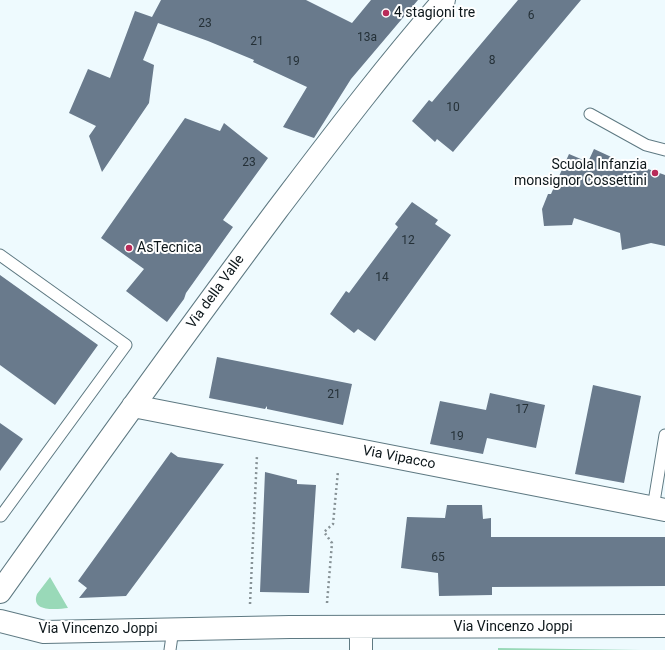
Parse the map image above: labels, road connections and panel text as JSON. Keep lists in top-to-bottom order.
{
  "streets": {
    "street": ["Via della Valle", "Via Vipacco", "Via Vincenzo Joppi"]
  },
  "crossings": [
    ["Via della Valle", "Via Vipacco"]
  ],
  "places": ["4 stagioni tre", "Scuola Infanzia monsignor Cossettini", "AsTecnica"],
  "house_numbers": [
    "6",
    "23",
    "13a",
    "21",
    "8",
    "19",
    "10",
    "23",
    "12",
    "14",
    "21",
    "17",
    "19",
    "65"
  ]
}
